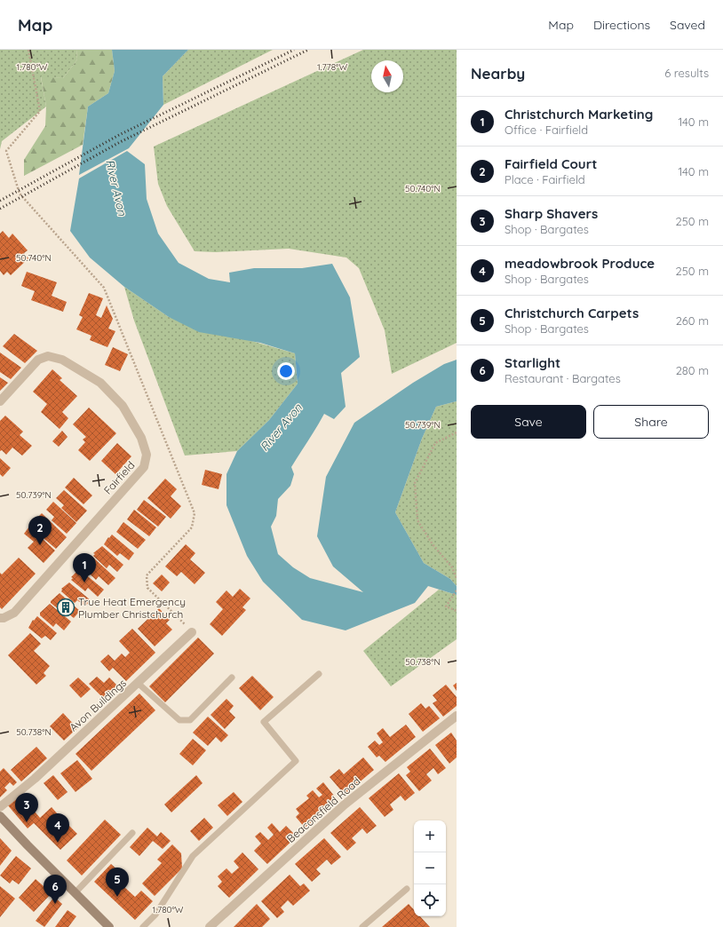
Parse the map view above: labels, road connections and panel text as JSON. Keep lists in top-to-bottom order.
{
  "streets": {
    "street": ["Fairfield", "Avon Buildings", "Beaconsfield Road"]
  },
  "water": ["River Avon"],
  "places": {
    "building": ["True Heat Emergency Plumber Christchurch"]
  },
  "north": "top",
  "page": {
    "header": "Map",
    "nav": ["Map", "Directions", "Saved"],
    "heading": ["Nearby", "6 results"],
    "list": [
      {
        "mark": "1",
        "name": "Christchurch Marketing",
        "note": "Office · Fairfield",
        "value": "140 m"
      },
      {
        "mark": "2",
        "name": "Fairfield Court",
        "note": "Place · Fairfield",
        "value": "140 m"
      },
      {
        "mark": "3",
        "name": "Sharp Shavers",
        "note": "Shop · Bargates",
        "value": "250 m"
      },
      {
        "mark": "4",
        "name": "meadowbrook Produce",
        "note": "Shop · Bargates",
        "value": "250 m"
      },
      {
        "mark": "5",
        "name": "Christchurch Carpets",
        "note": "Shop · Bargates",
        "value": "260 m"
      },
      {
        "mark": "6",
        "name": "Starlight",
        "note": "Restaurant · Bargates",
        "value": "280 m"
      }
    ],
    "buttons": ["Save", "Share"],
    "pins": [
      "2",
      "1",
      "3",
      "4",
      "5",
      "6"
    ],
    "map_buttons": ["+", "−"]
  },
  "coordinates": [
    "1.780°W",
    "1.778°W",
    "50.740°N",
    "50.739°N",
    "50.738°N"
  ]
}
